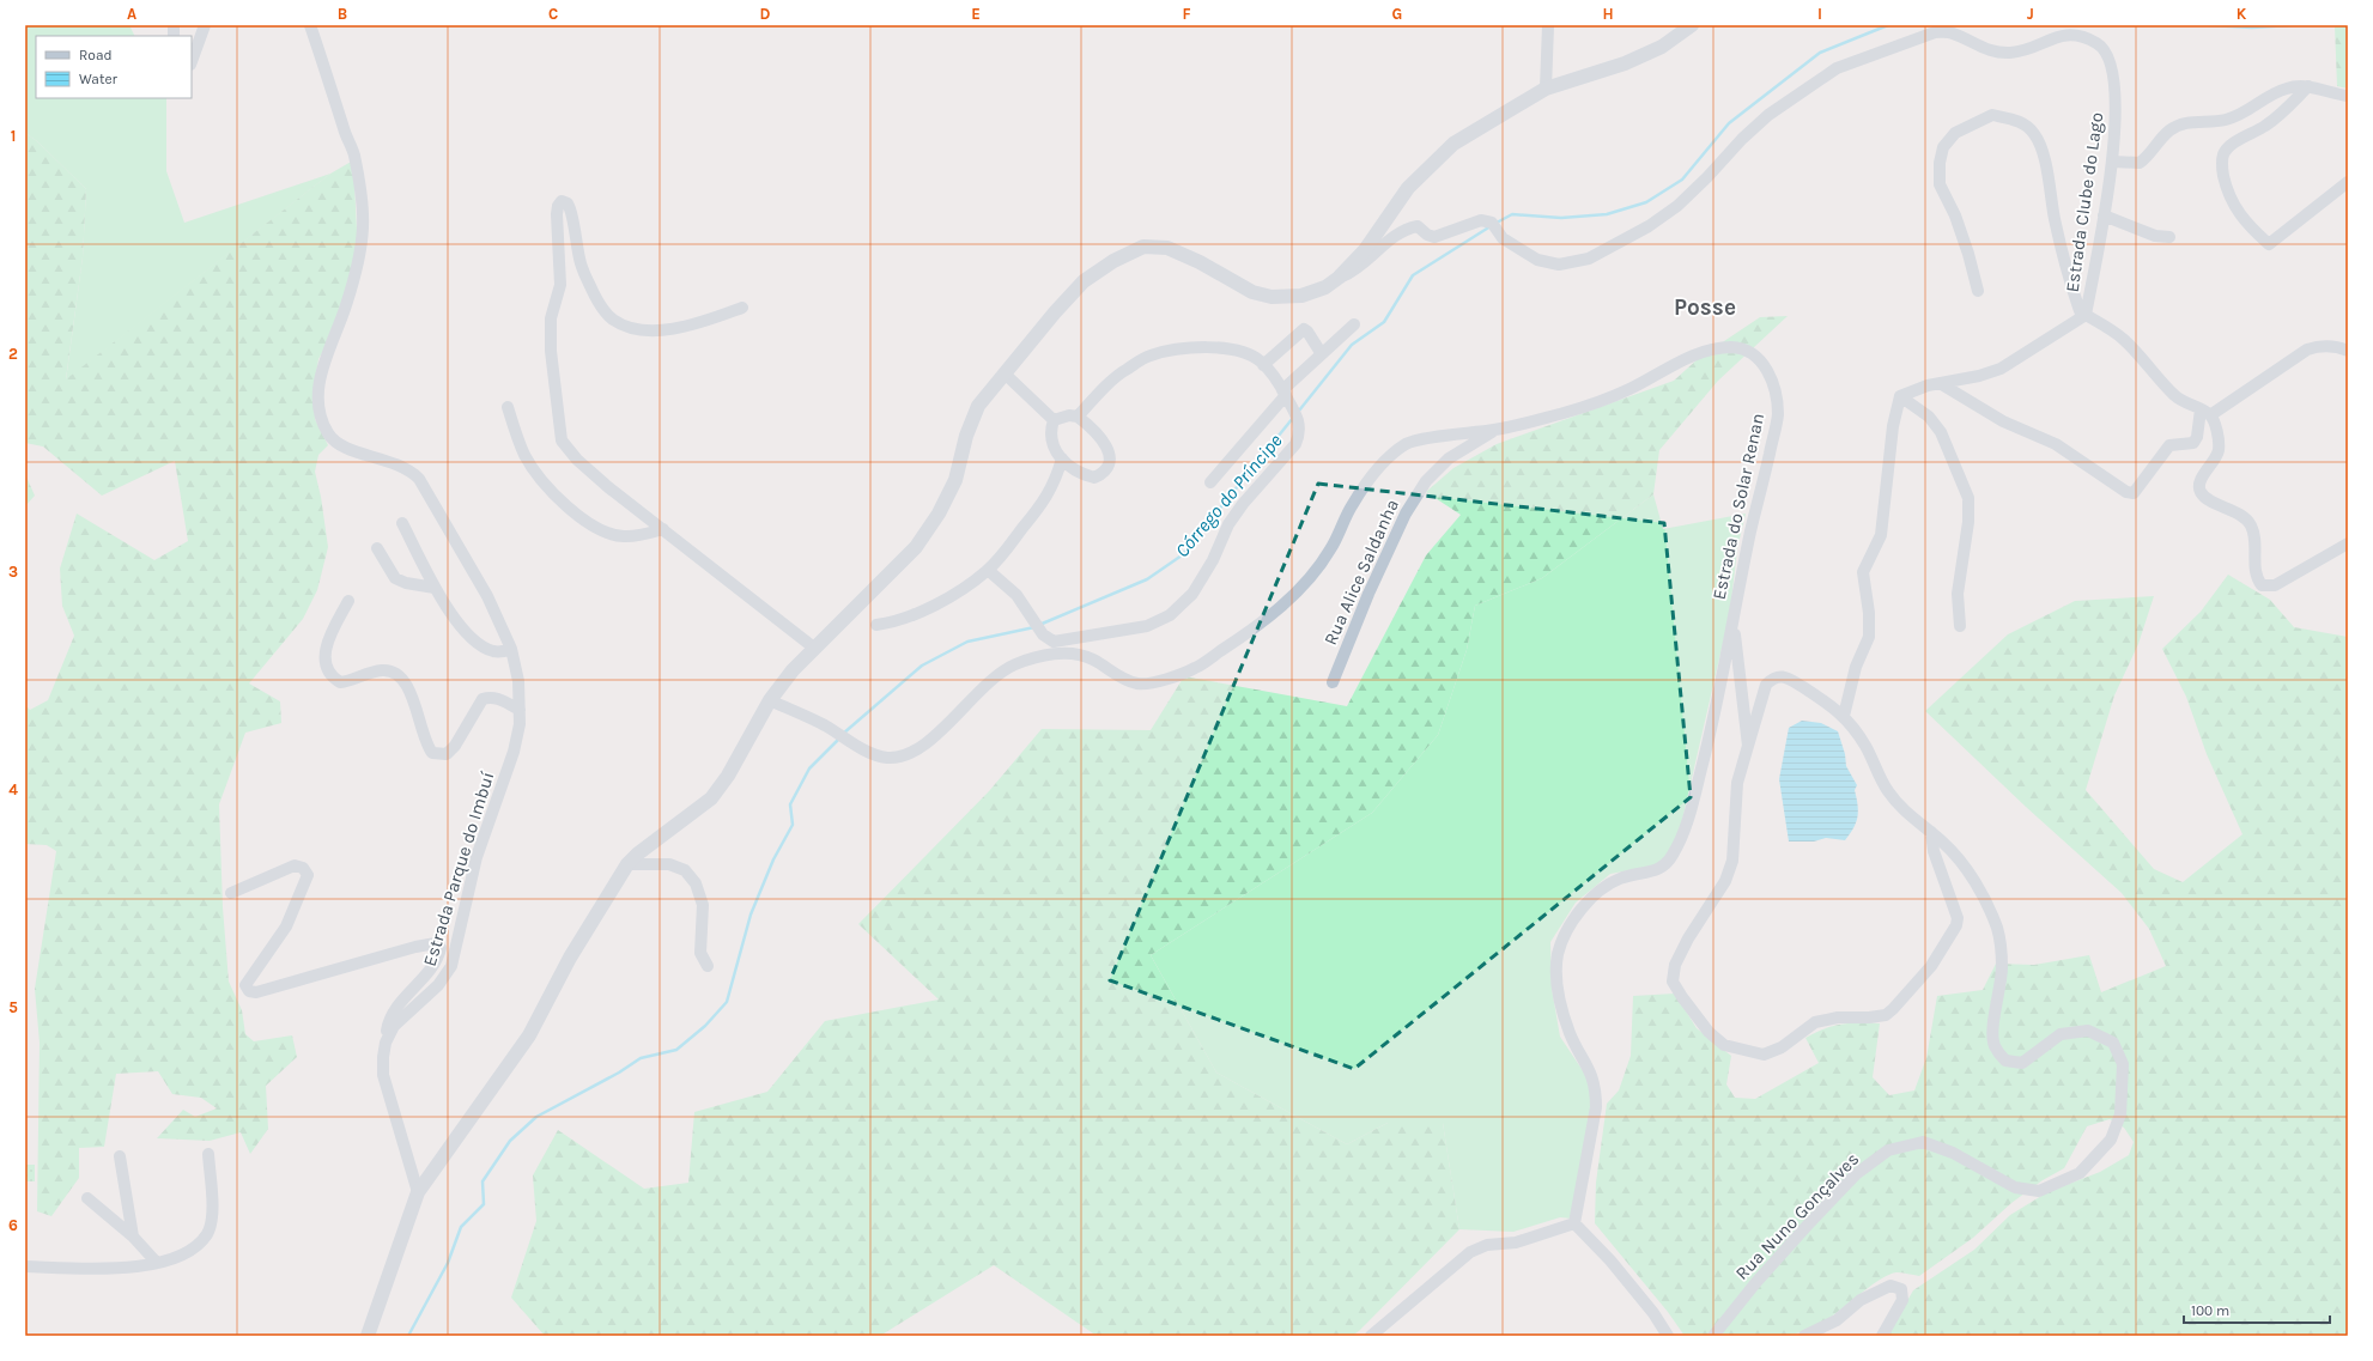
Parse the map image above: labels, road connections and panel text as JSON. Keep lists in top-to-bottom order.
{
  "streets": {
    "street": [
      "Estrada Clube do Lago",
      "Estrada do Solar Renan",
      "Rua Alice Saldanha",
      "Estrada Parque do Imbuí",
      "Rua Nuno Gonçalves"
    ]
  },
  "crossings": [
    ["Estrada do Solar Renan", "Rua Alice Saldanha"]
  ],
  "districts": ["Posse"],
  "water": ["Córrego do Príncipe"],
  "legend": ["Road", "Water"],
  "scale_bar": "100 m",
  "grid": {
    "columns": [
      "A",
      "B",
      "C",
      "D",
      "E",
      "F",
      "G",
      "H",
      "I",
      "J",
      "K"
    ],
    "rows": [
      "1",
      "2",
      "3",
      "4",
      "5",
      "6"
    ]
  }
}
